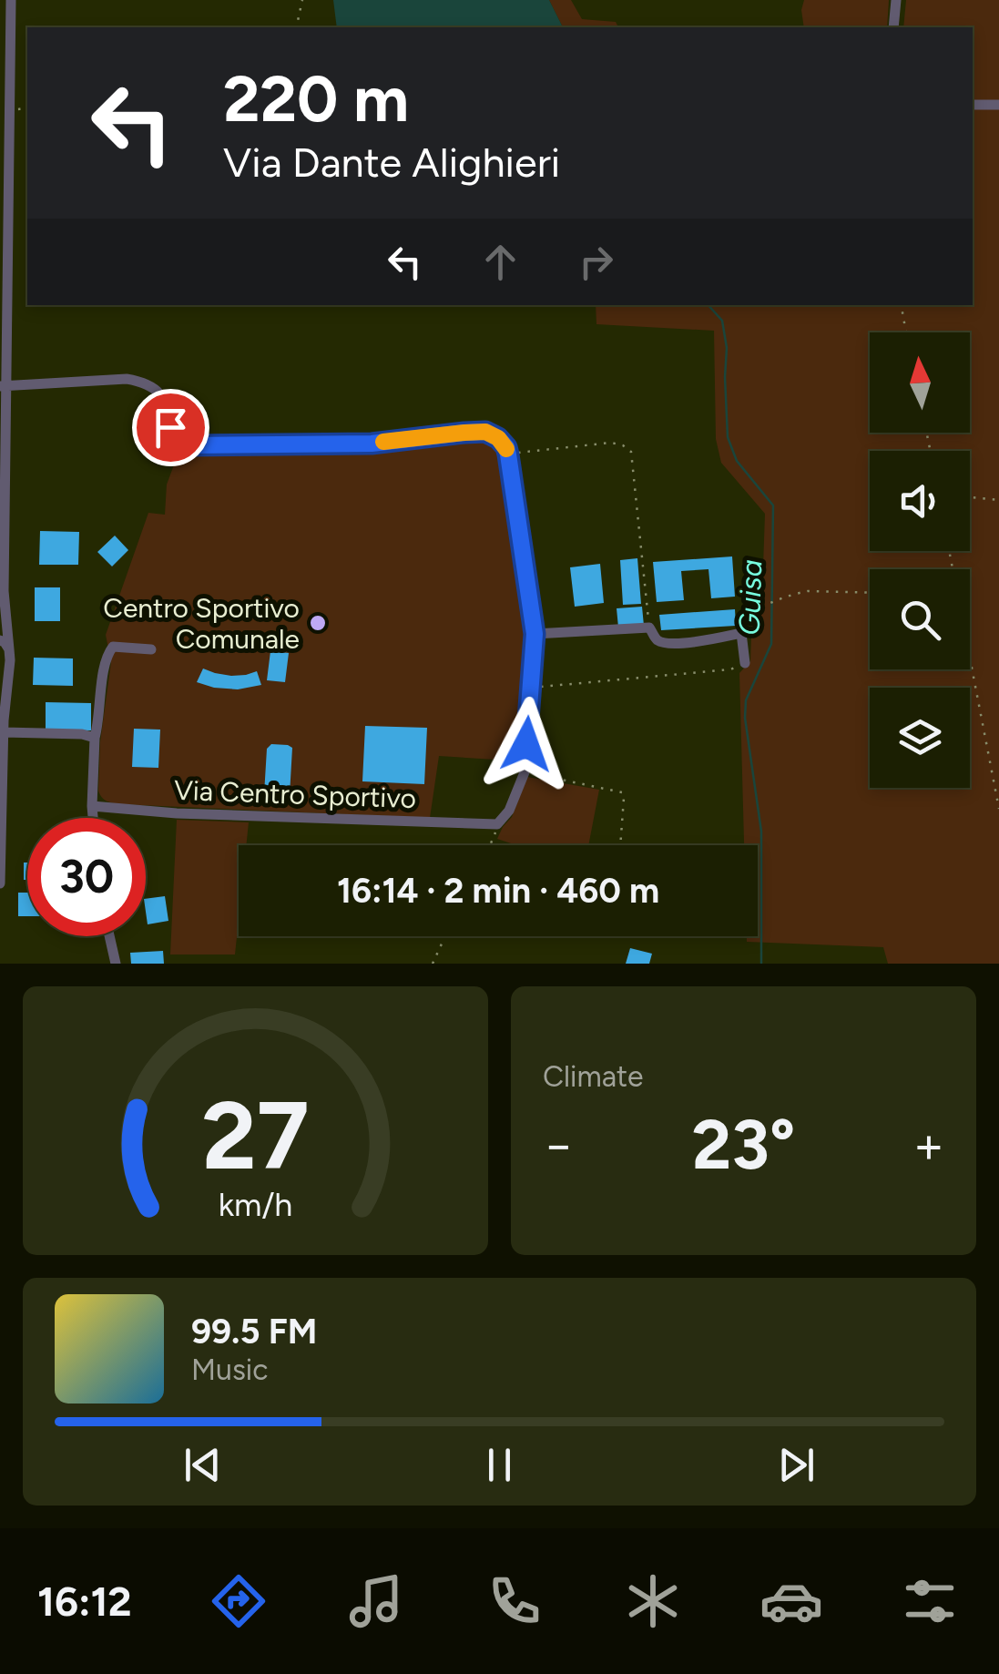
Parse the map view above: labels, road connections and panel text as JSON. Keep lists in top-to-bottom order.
{
  "streets": {
    "street": ["Via Centro Sportivo"]
  },
  "water": ["Guisa"],
  "places": ["Centro Sportivo Comunale"],
  "north": "top",
  "page": {
    "turn": ["220 m", "Via Dante Alighieri"],
    "limit": "30",
    "trip": "16:14 · 2 min · 460 m",
    "tile": "Climate",
    "heat": ["−", "23°", "+"],
    "song": ["99.5 FM", "Music"],
    "tabs": "16:12",
    "gauge": ["27", "km/h"]
  }
}
